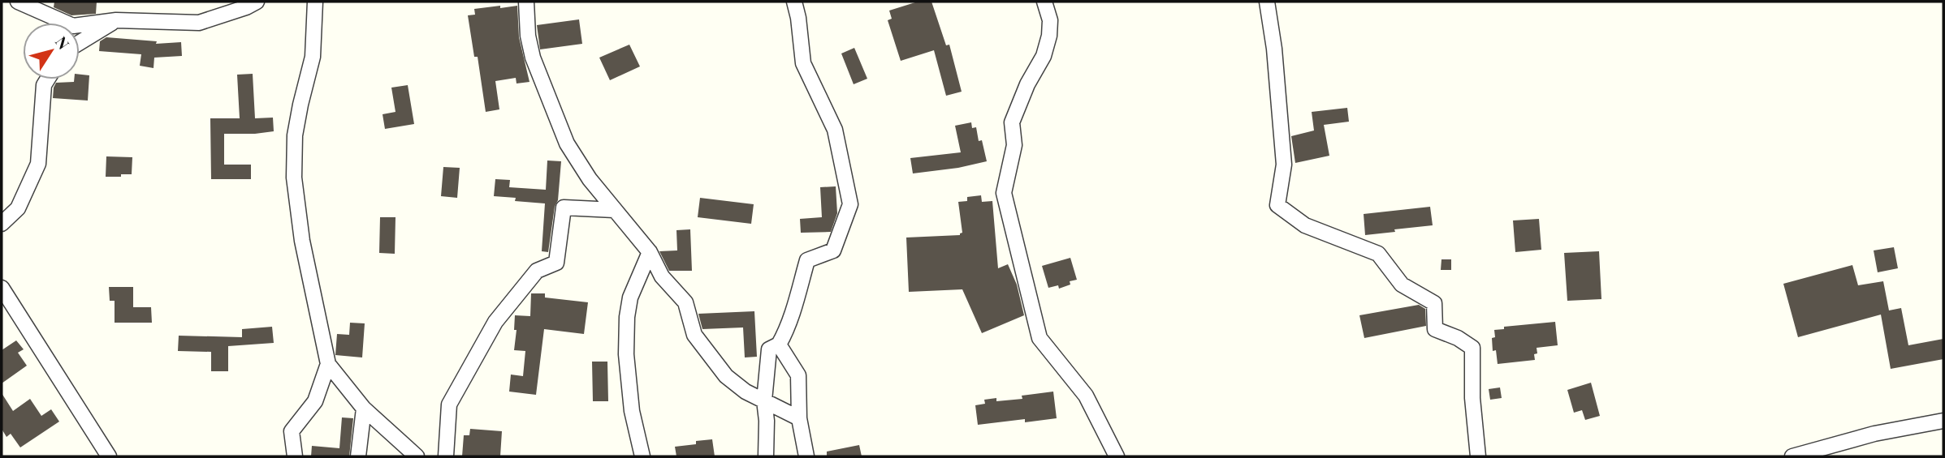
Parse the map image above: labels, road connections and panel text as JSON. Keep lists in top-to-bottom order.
{
  "north": "top right"
}
